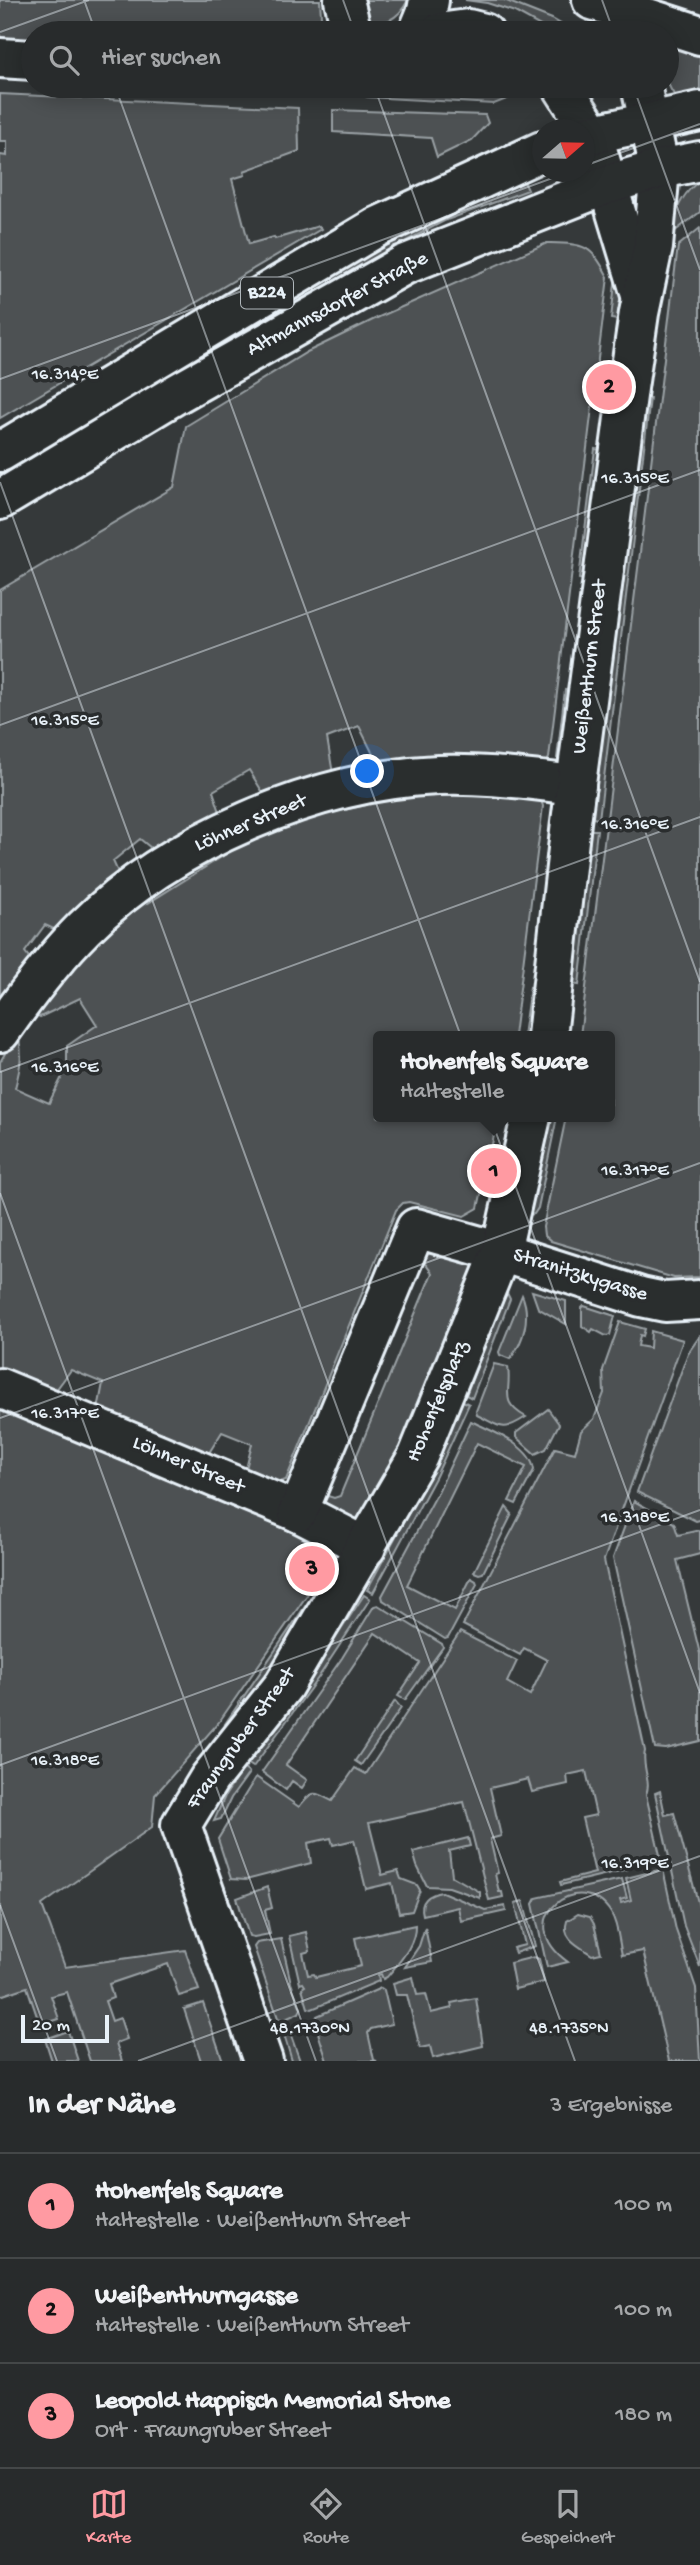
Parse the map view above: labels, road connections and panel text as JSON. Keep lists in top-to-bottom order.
{
  "streets": {
    "street": [
      "B224",
      "Altmannsdorfer Straße",
      "Weißenthurn Street",
      "Löhner Street",
      "Stranitzkygasse",
      "Hohenfelsplatz",
      "Fraungruber Street"
    ]
  },
  "crossings": [
    ["Altmannsdorfer Straße", "Weißenthurn Street"],
    ["Weißenthurn Street", "Löhner Street"],
    ["Löhner Street", "Stranitzkygasse"],
    ["Löhner Street", "Hohenfelsplatz"],
    ["Löhner Street", "Fraungruber Street"],
    ["Stranitzkygasse", "Hohenfelsplatz"],
    ["Hohenfelsplatz", "Fraungruber Street"]
  ],
  "scale_bar": "20 m",
  "north": "right",
  "page": {
    "search": "Hier suchen",
    "pins": ["2", "1", "3"],
    "popup": ["Hohenfels Square", "Haltestelle"],
    "scale": "20 m",
    "heading": ["In der Nähe", "3 Ergebnisse"],
    "list": [
      {
        "mark": "1",
        "name": "Hohenfels Square",
        "note": "Haltestelle · Weißenthurn Street",
        "value": "100 m"
      },
      {
        "mark": "2",
        "name": "Weißenthurngasse",
        "note": "Haltestelle · Weißenthurn Street",
        "value": "100 m"
      },
      {
        "mark": "3",
        "name": "Leopold Happisch Memorial Stone",
        "note": "Ort · Fraungruber Street",
        "value": "180 m"
      }
    ],
    "nav": ["Karte", "Route", "Gespeichert"]
  },
  "coordinates": [
    "16.314°E",
    "16.315°E",
    "16.316°E",
    "16.317°E",
    "16.318°E",
    "16.319°E",
    "48.1730°N",
    "48.1735°N"
  ]
}
